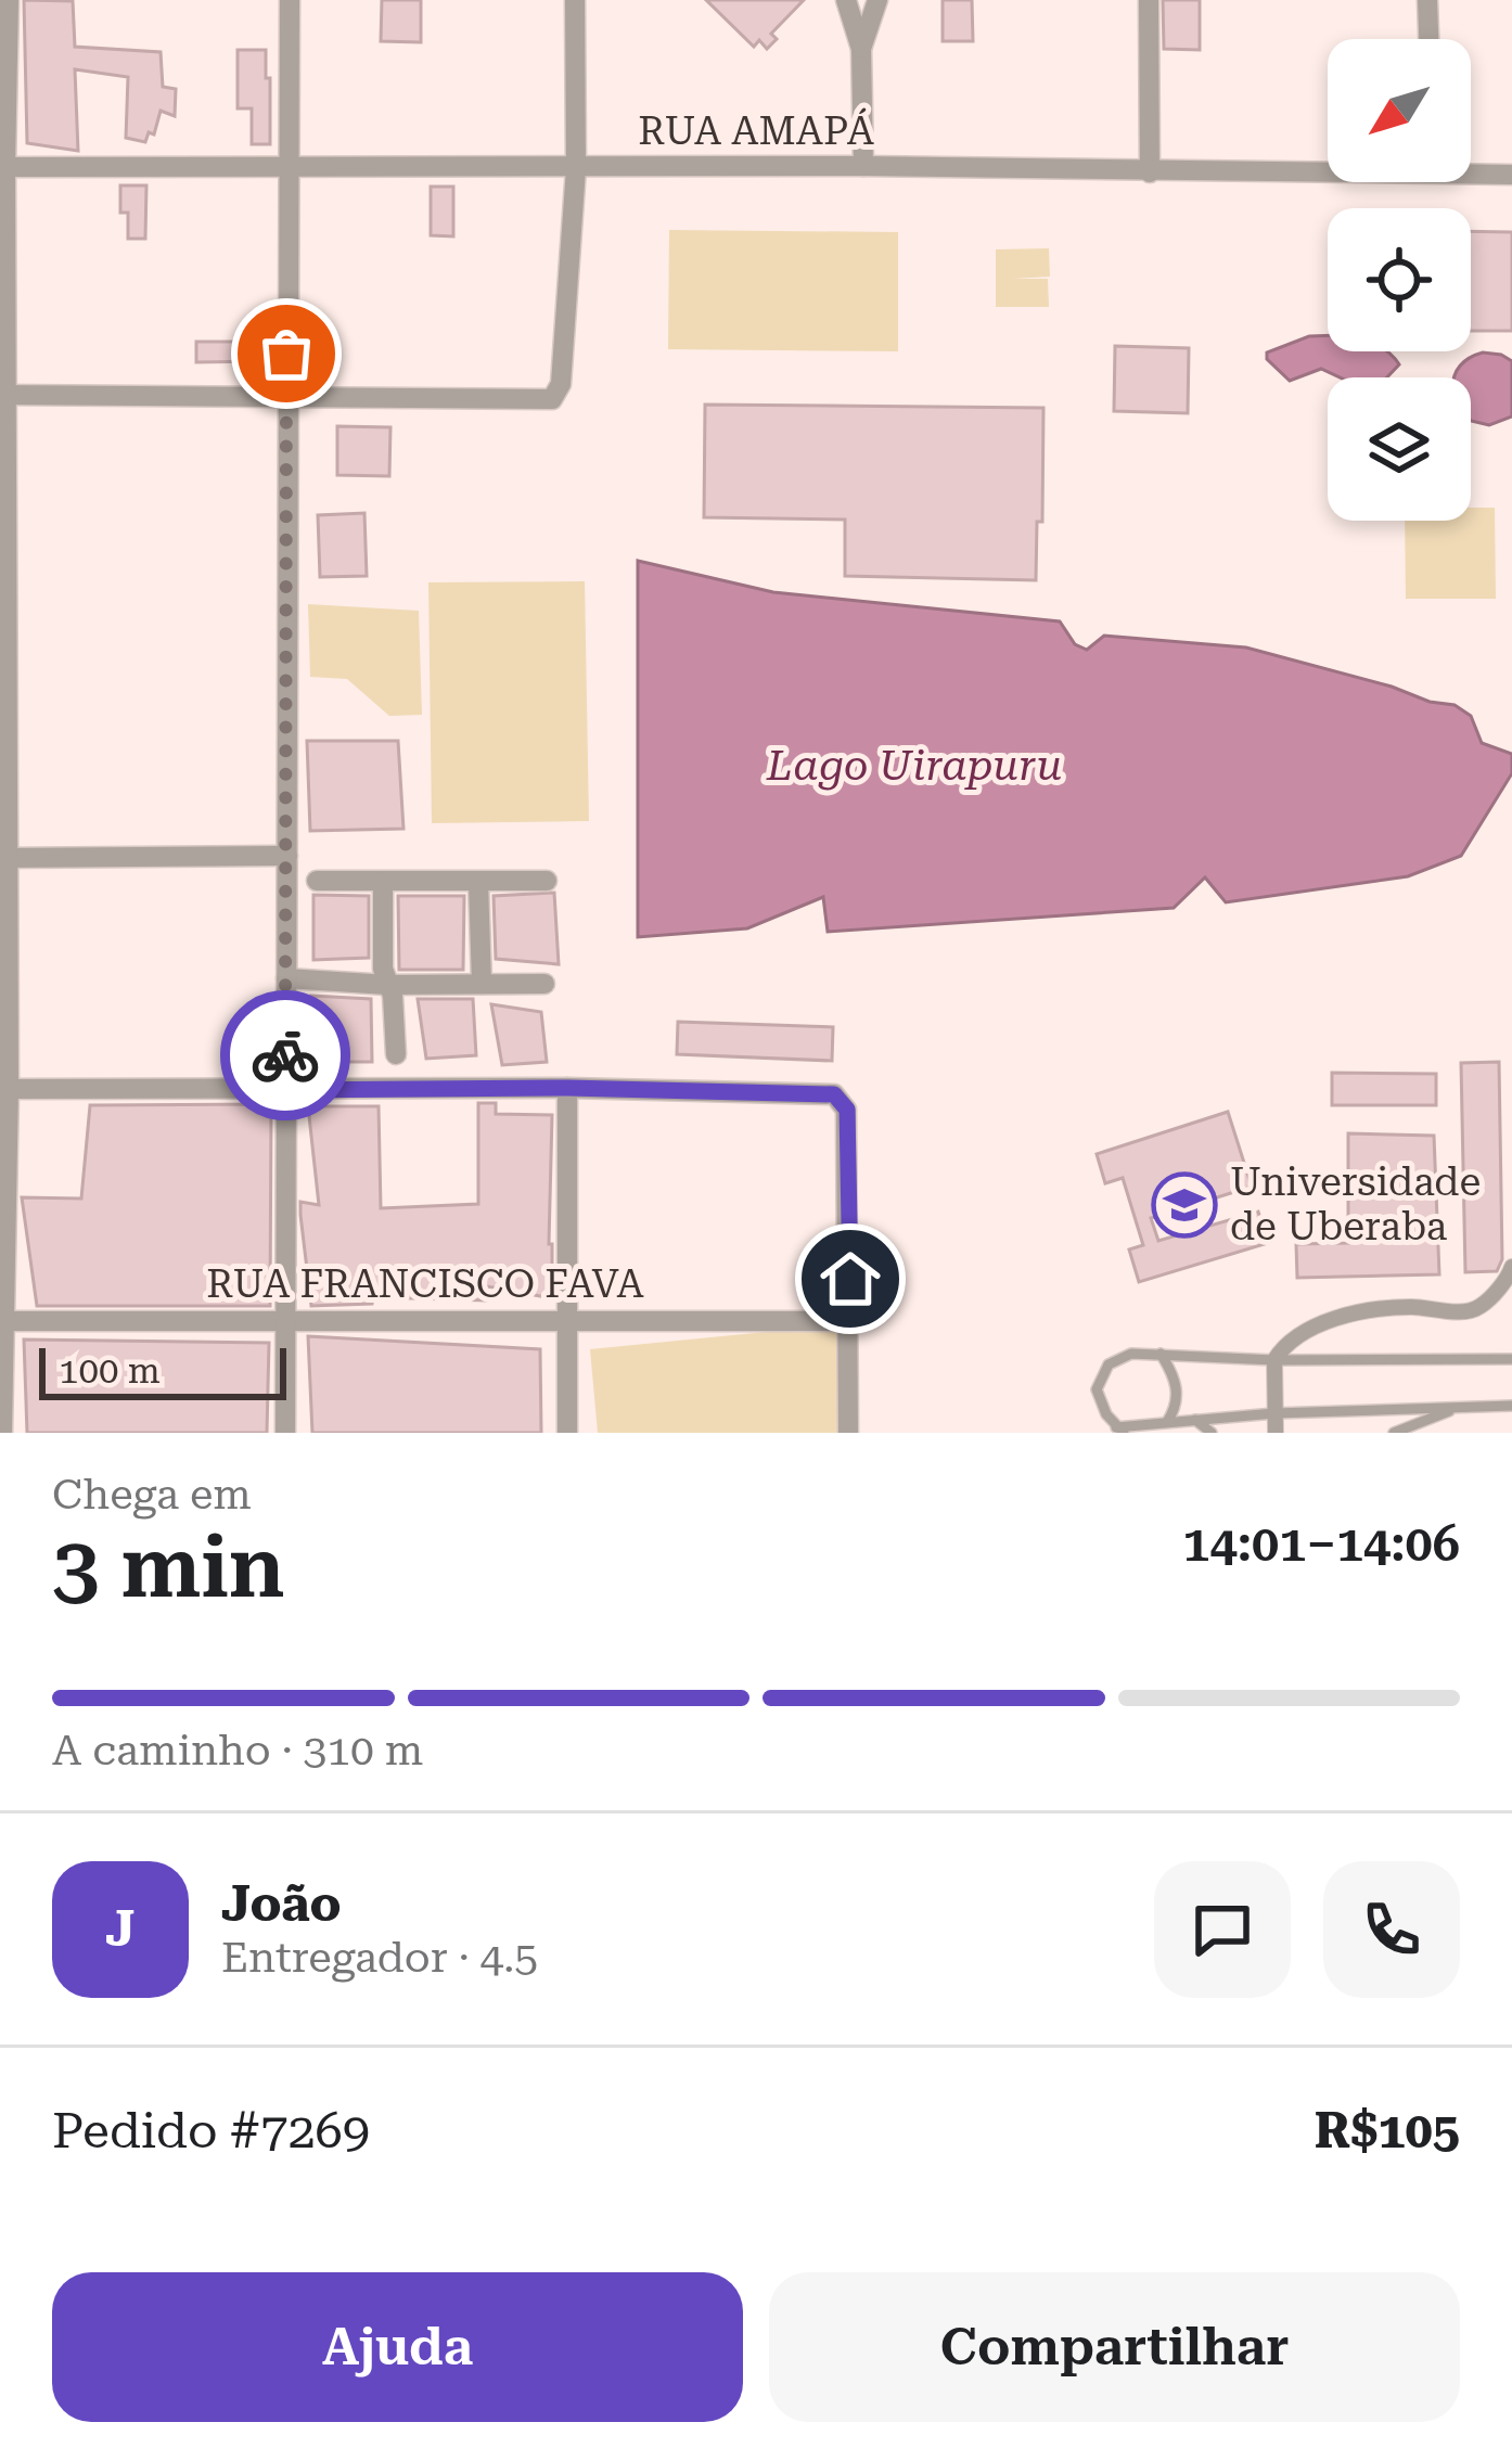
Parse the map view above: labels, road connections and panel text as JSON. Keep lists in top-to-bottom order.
{
  "streets": {
    "street": ["RUA AMAPÁ", "RUA FRANCISCO FAVA"]
  },
  "water": ["Lago Uirapuru"],
  "places": {
    "school or university": ["Universidade de Uberaba"]
  },
  "scale_bar": "100 m",
  "north": "bottom left",
  "page": {
    "scale": "100 m",
    "heading": ["3 min", "Chega em", "14:01–14:06"],
    "panel": [
      "João",
      "Entregador · 4.5",
      "Pedido #7269",
      "R$105"
    ],
    "bar": "A caminho · 310 m",
    "round": "J",
    "buttons": ["Ajuda", "Compartilhar"]
  }
}
